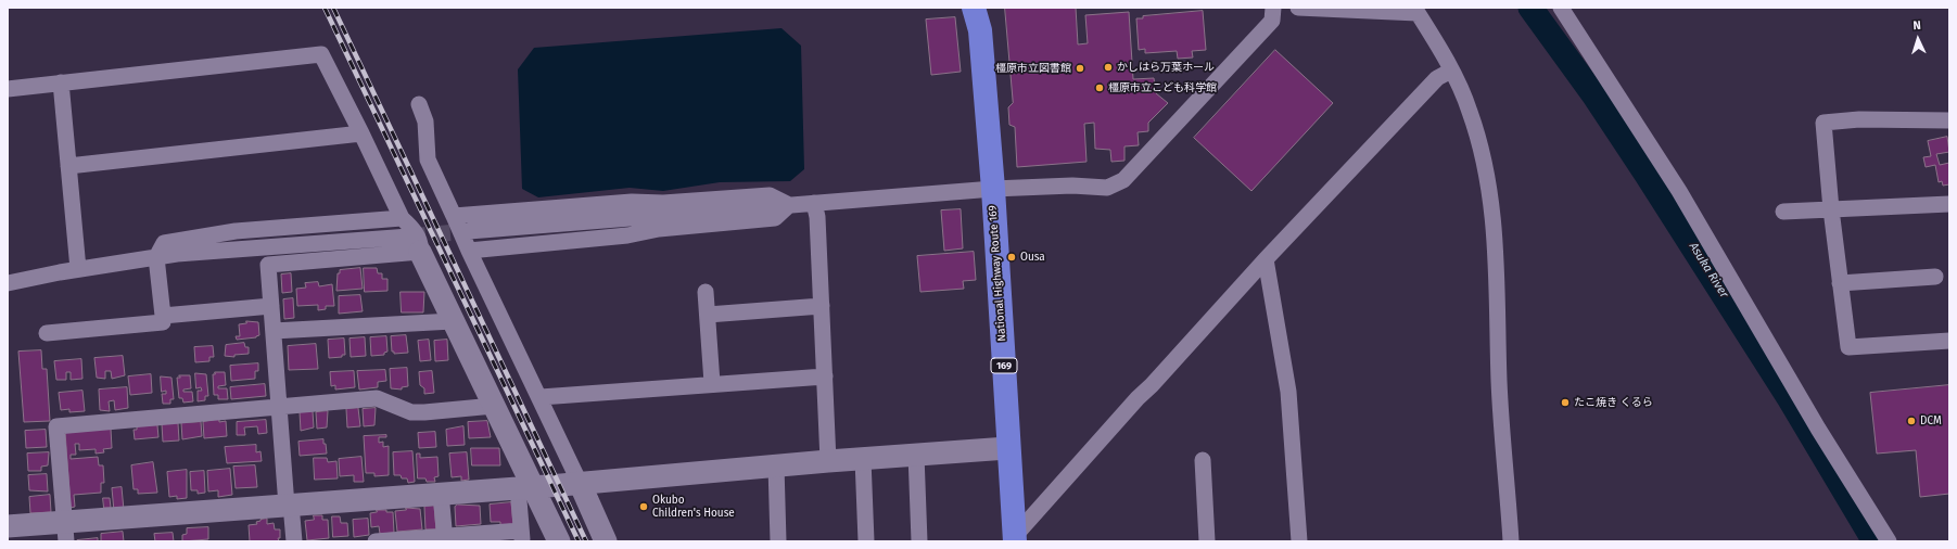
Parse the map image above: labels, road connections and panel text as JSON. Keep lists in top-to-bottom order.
{
  "streets": {
    "highway": ["National Highway Route 169", "169"]
  },
  "water": ["Asuka River"],
  "places": [
    "かしはら万葉ホール",
    "橿原市立図書館",
    "橿原市立こども科学館",
    "Ousa",
    "たこ焼き くるら",
    "DCM",
    "Okubo Children's House"
  ],
  "north": "top"
}
